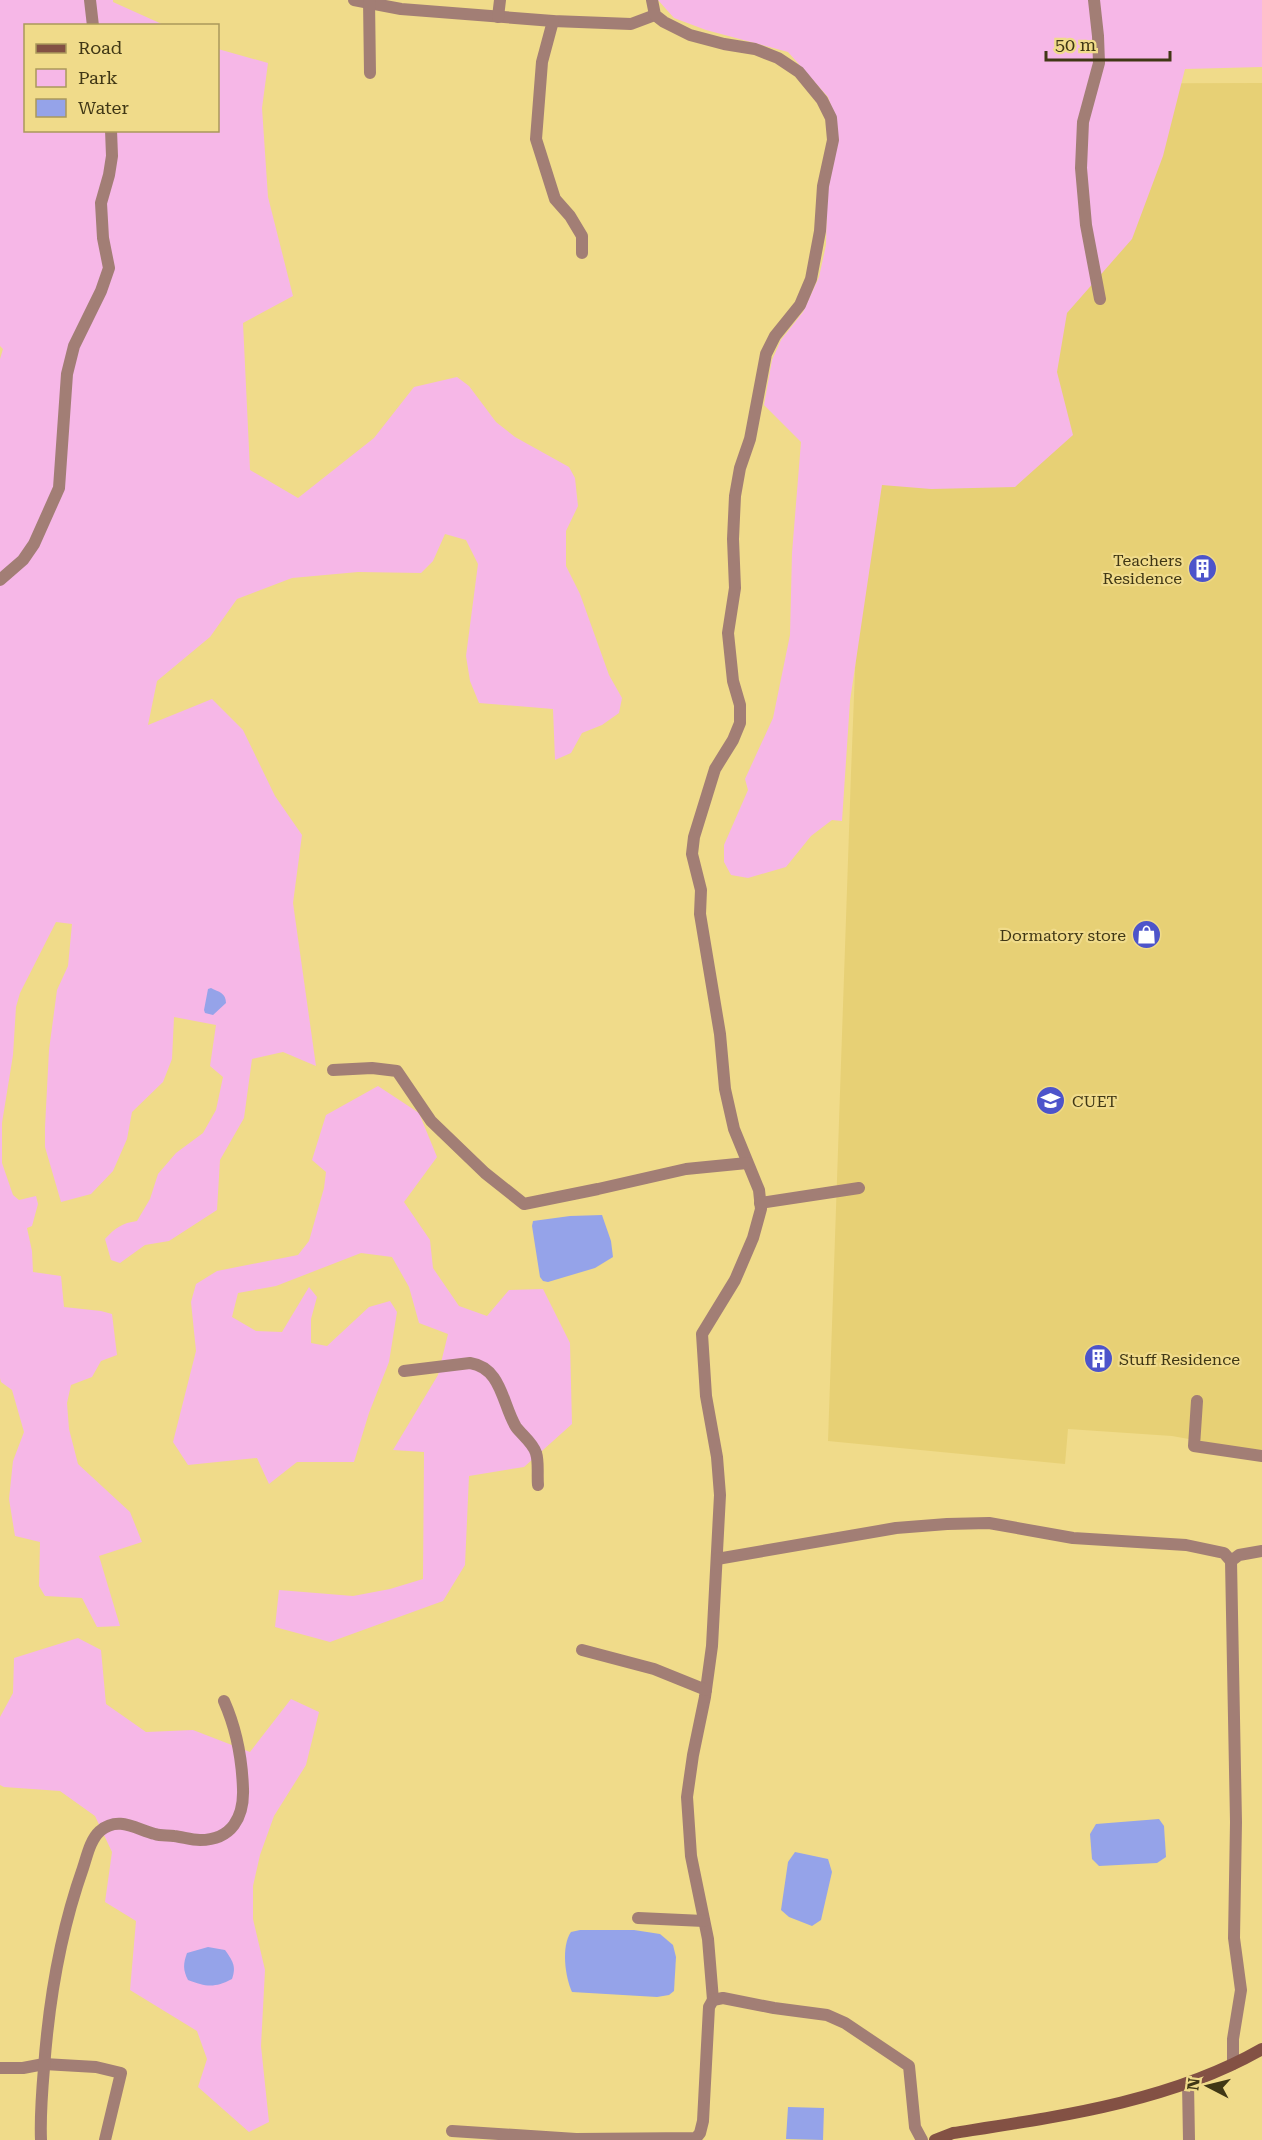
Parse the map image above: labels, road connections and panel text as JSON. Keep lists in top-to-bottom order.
{
  "places": {
    "building": ["Teachers Residence", "Stuff Residence"],
    "shop": ["Dormatory store"],
    "school or university": ["CUET"]
  },
  "legend": ["Road", "Park", "Water"],
  "scale_bar": "50 m",
  "north": "left"
}
